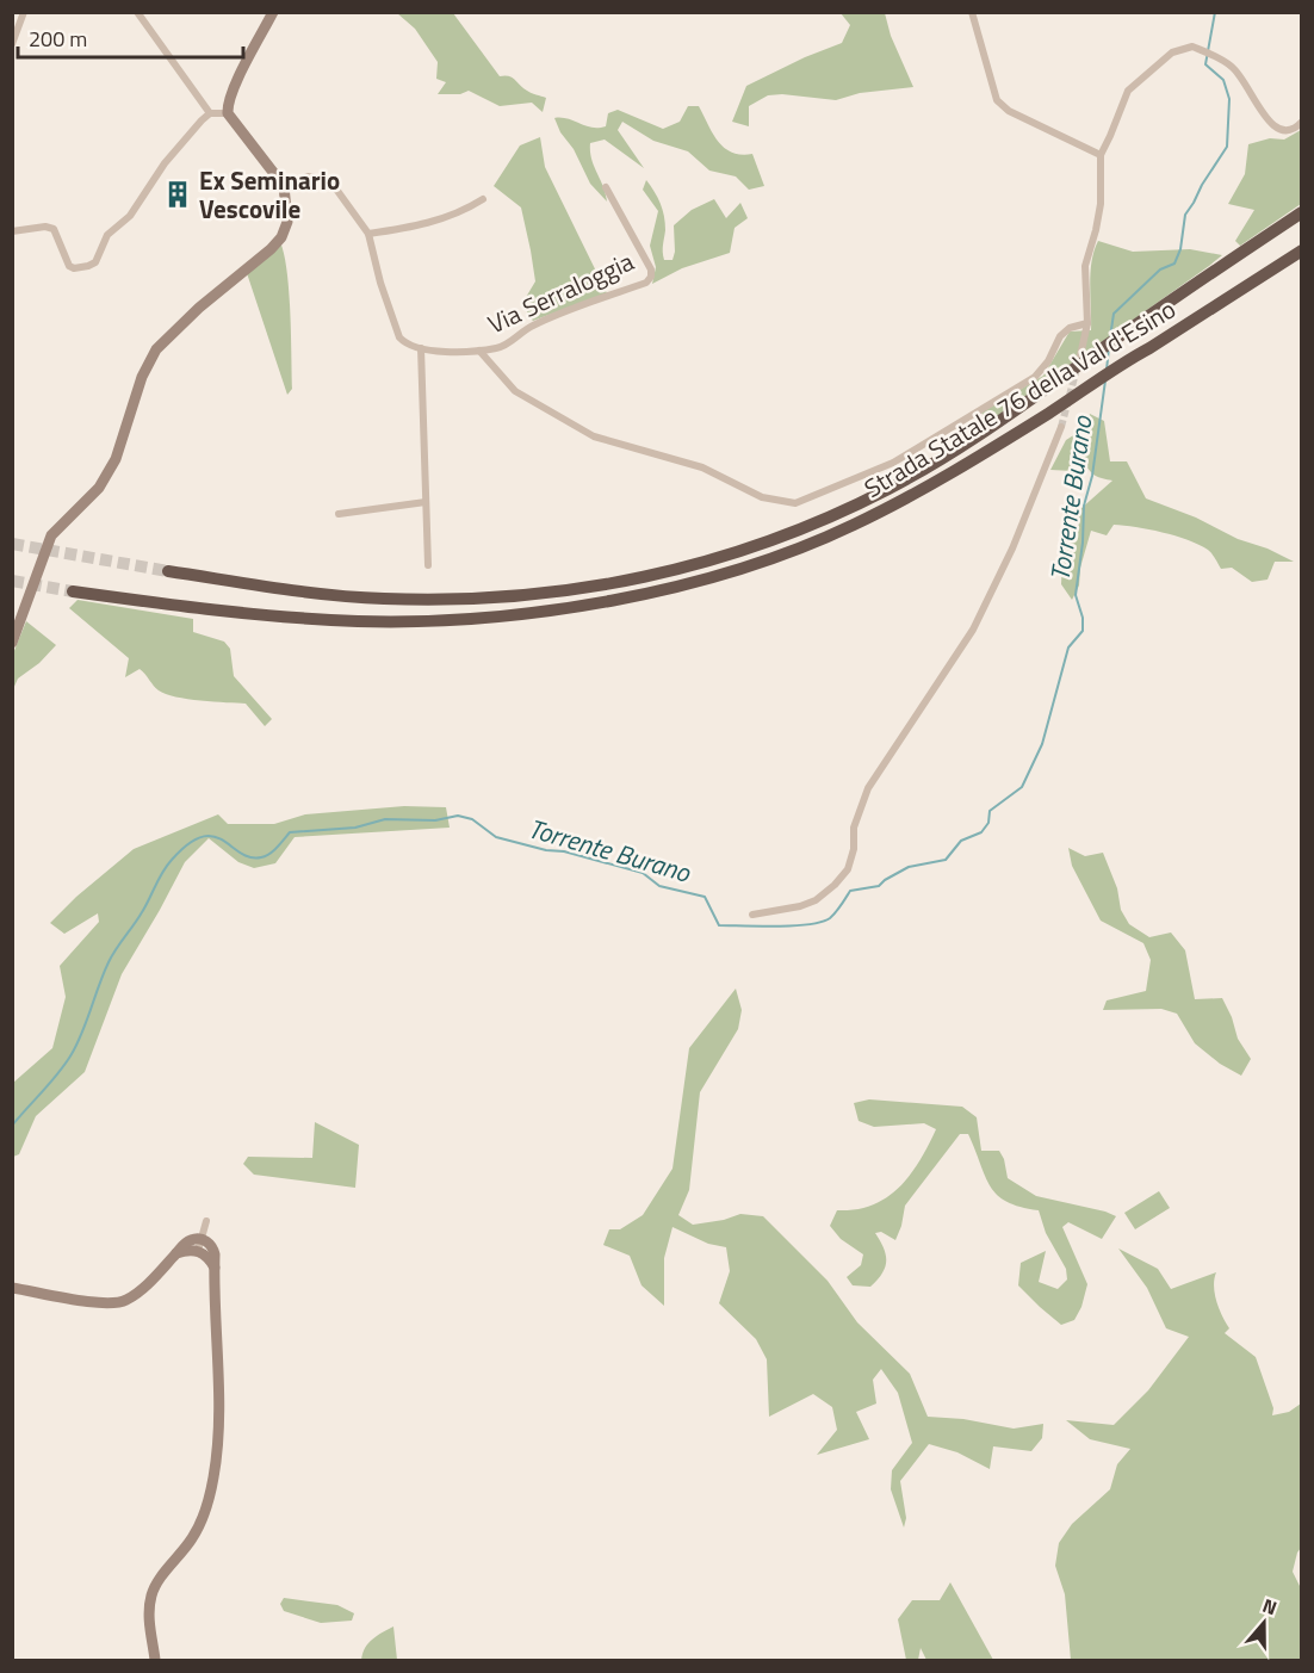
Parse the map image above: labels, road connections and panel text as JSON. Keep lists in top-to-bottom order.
{
  "streets": {
    "highway": ["Strada Statale 76 della Val d'Esino"],
    "street": ["Via Serraloggia"]
  },
  "water": ["Torrente Burano"],
  "places": {
    "building": ["Ex Seminario Vescovile"]
  },
  "scale_bar": "200 m",
  "north": "top"
}
